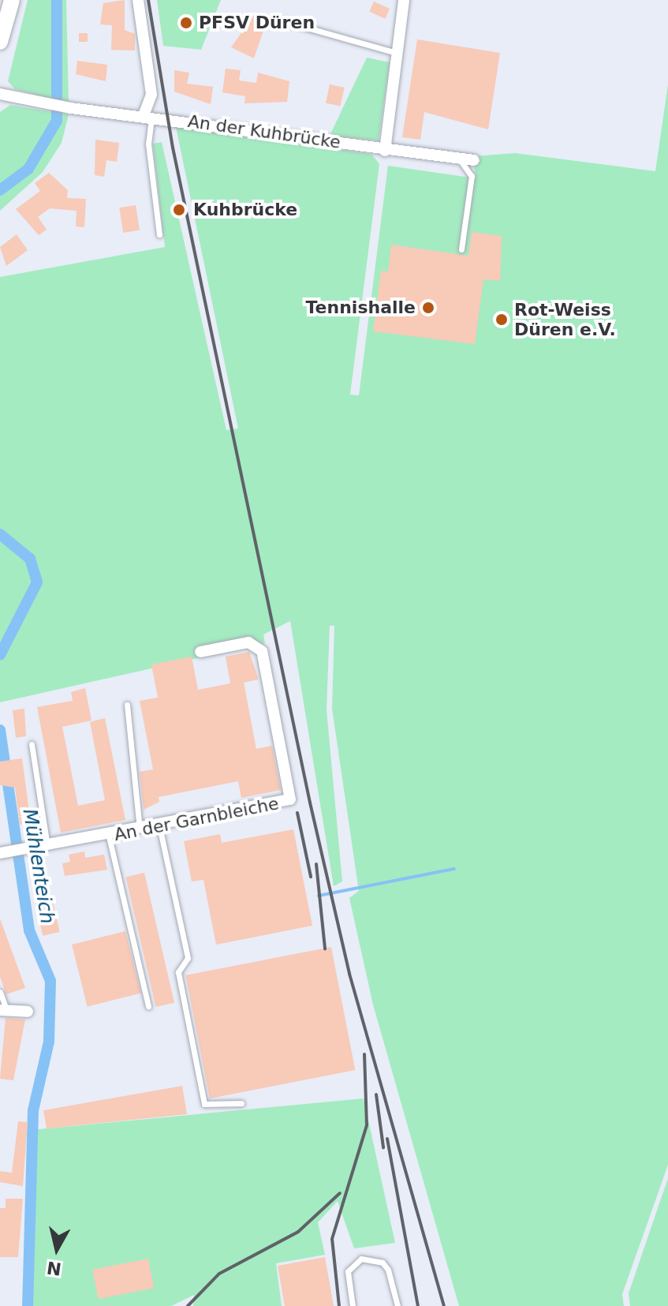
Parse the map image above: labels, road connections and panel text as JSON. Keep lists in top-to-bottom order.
{
  "streets": {
    "street": ["An der Kuhbrücke", "An der Garnbleiche"]
  },
  "water": ["Mühlenteich"],
  "places": [
    "PFSV Düren",
    "Kuhbrücke",
    "Tennishalle",
    "Rot-Weiss Düren e.V."
  ],
  "north": "bottom"
}
